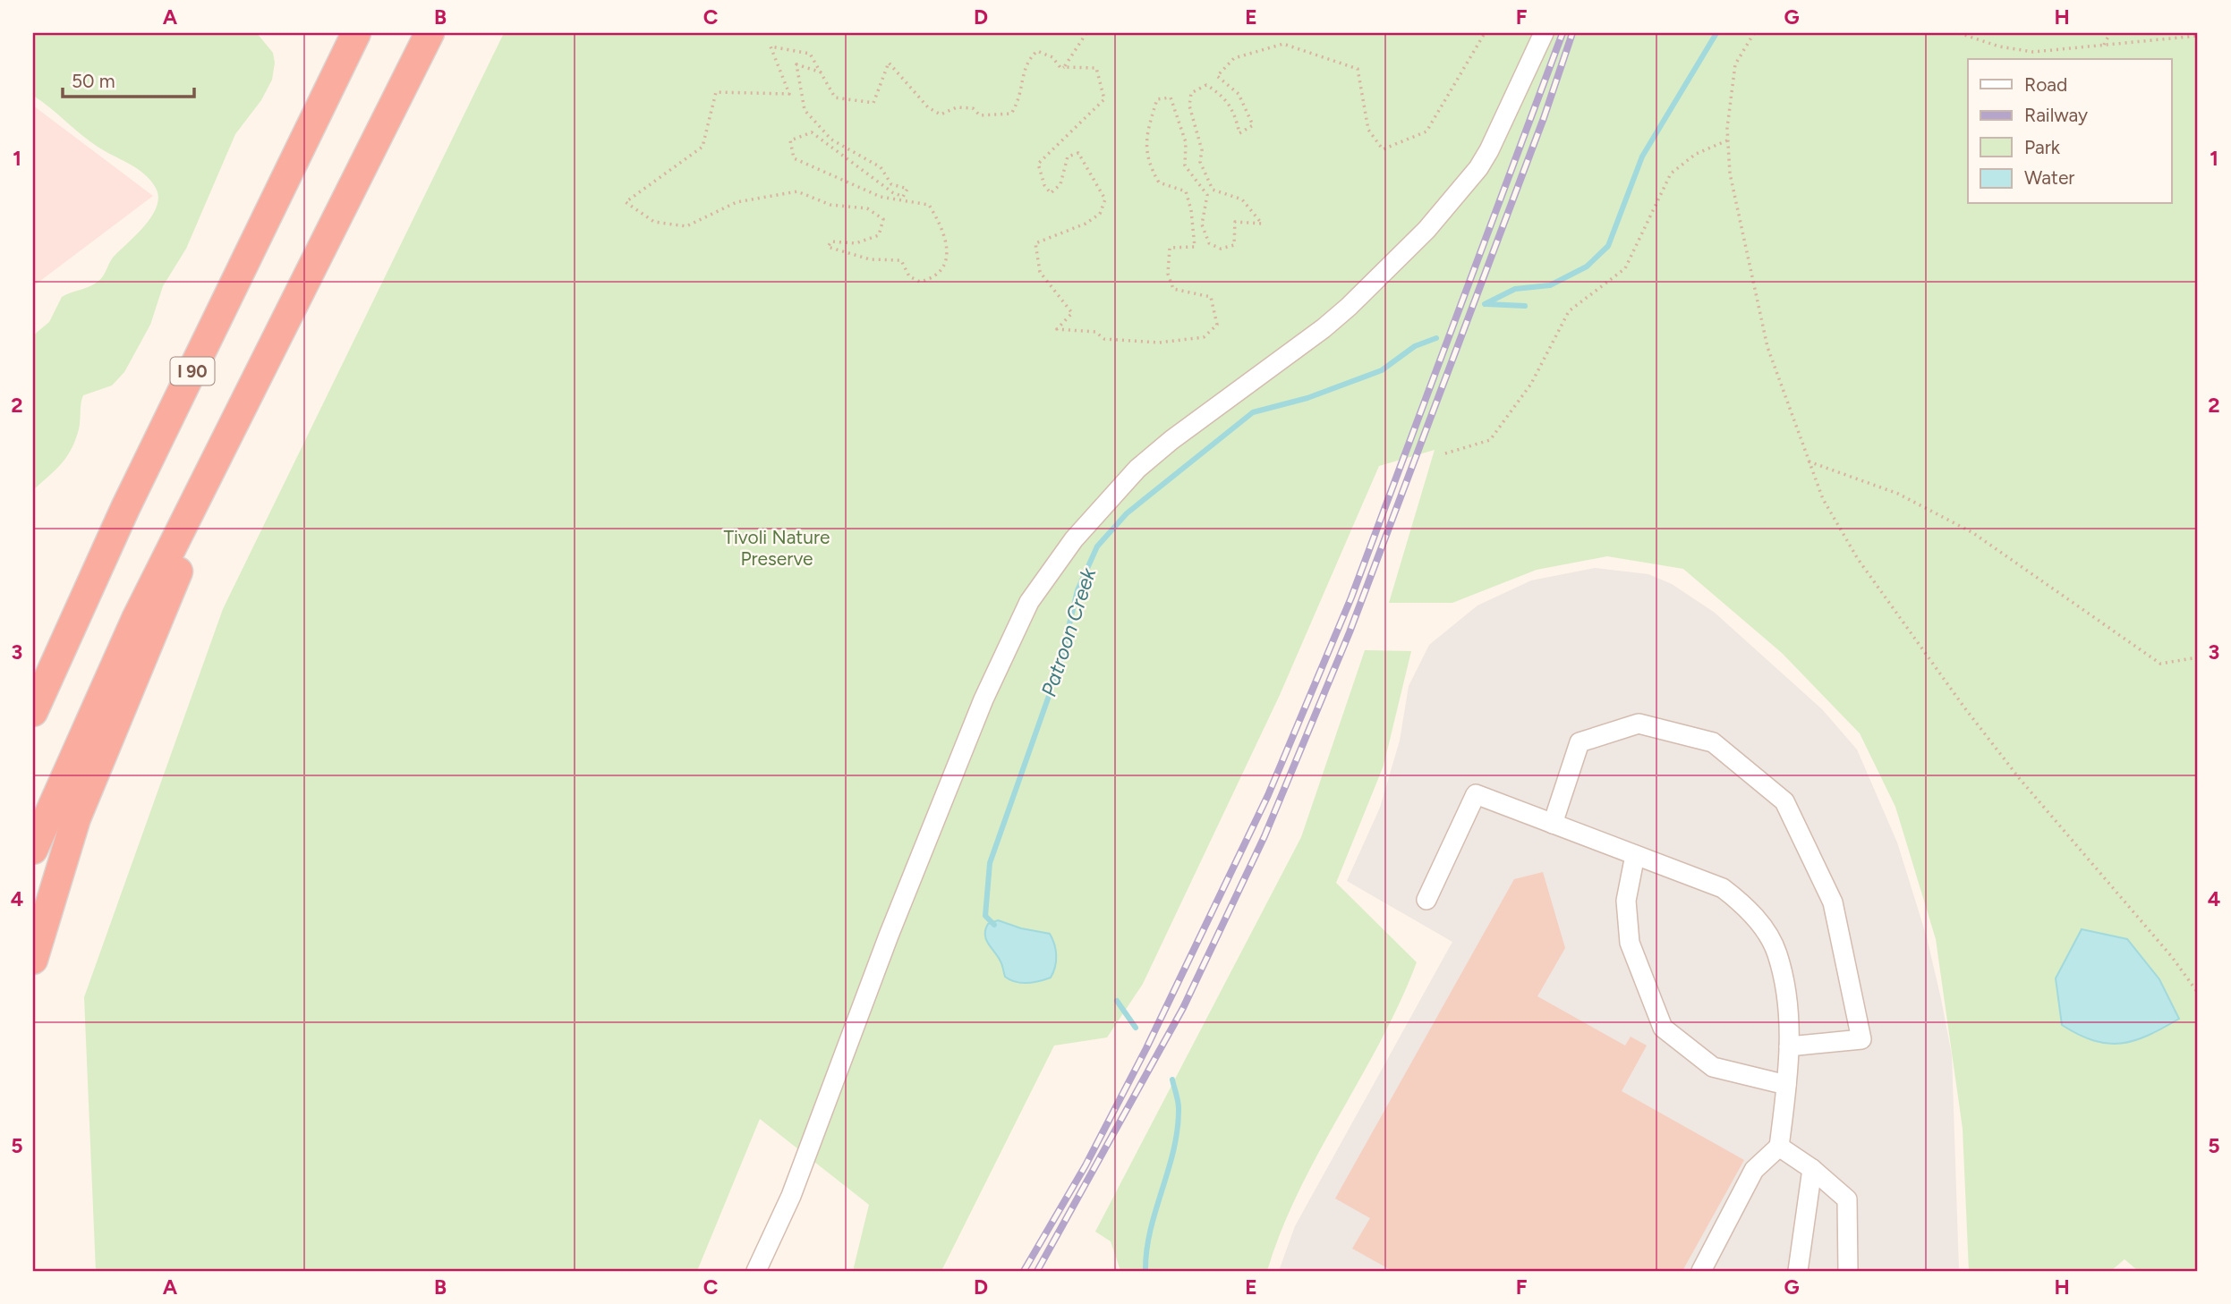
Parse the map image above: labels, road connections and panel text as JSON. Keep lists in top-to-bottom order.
{
  "streets": {
    "highway": ["I 90"]
  },
  "water": ["Patroon Creek"],
  "parks": ["Tivoli Nature Preserve"],
  "legend": [
    "Road",
    "Railway",
    "Park",
    "Water"
  ],
  "scale_bar": "50 m",
  "grid": {
    "columns": [
      "A",
      "B",
      "C",
      "D",
      "E",
      "F",
      "G",
      "H"
    ],
    "rows": [
      "1",
      "2",
      "3",
      "4",
      "5"
    ]
  }
}
